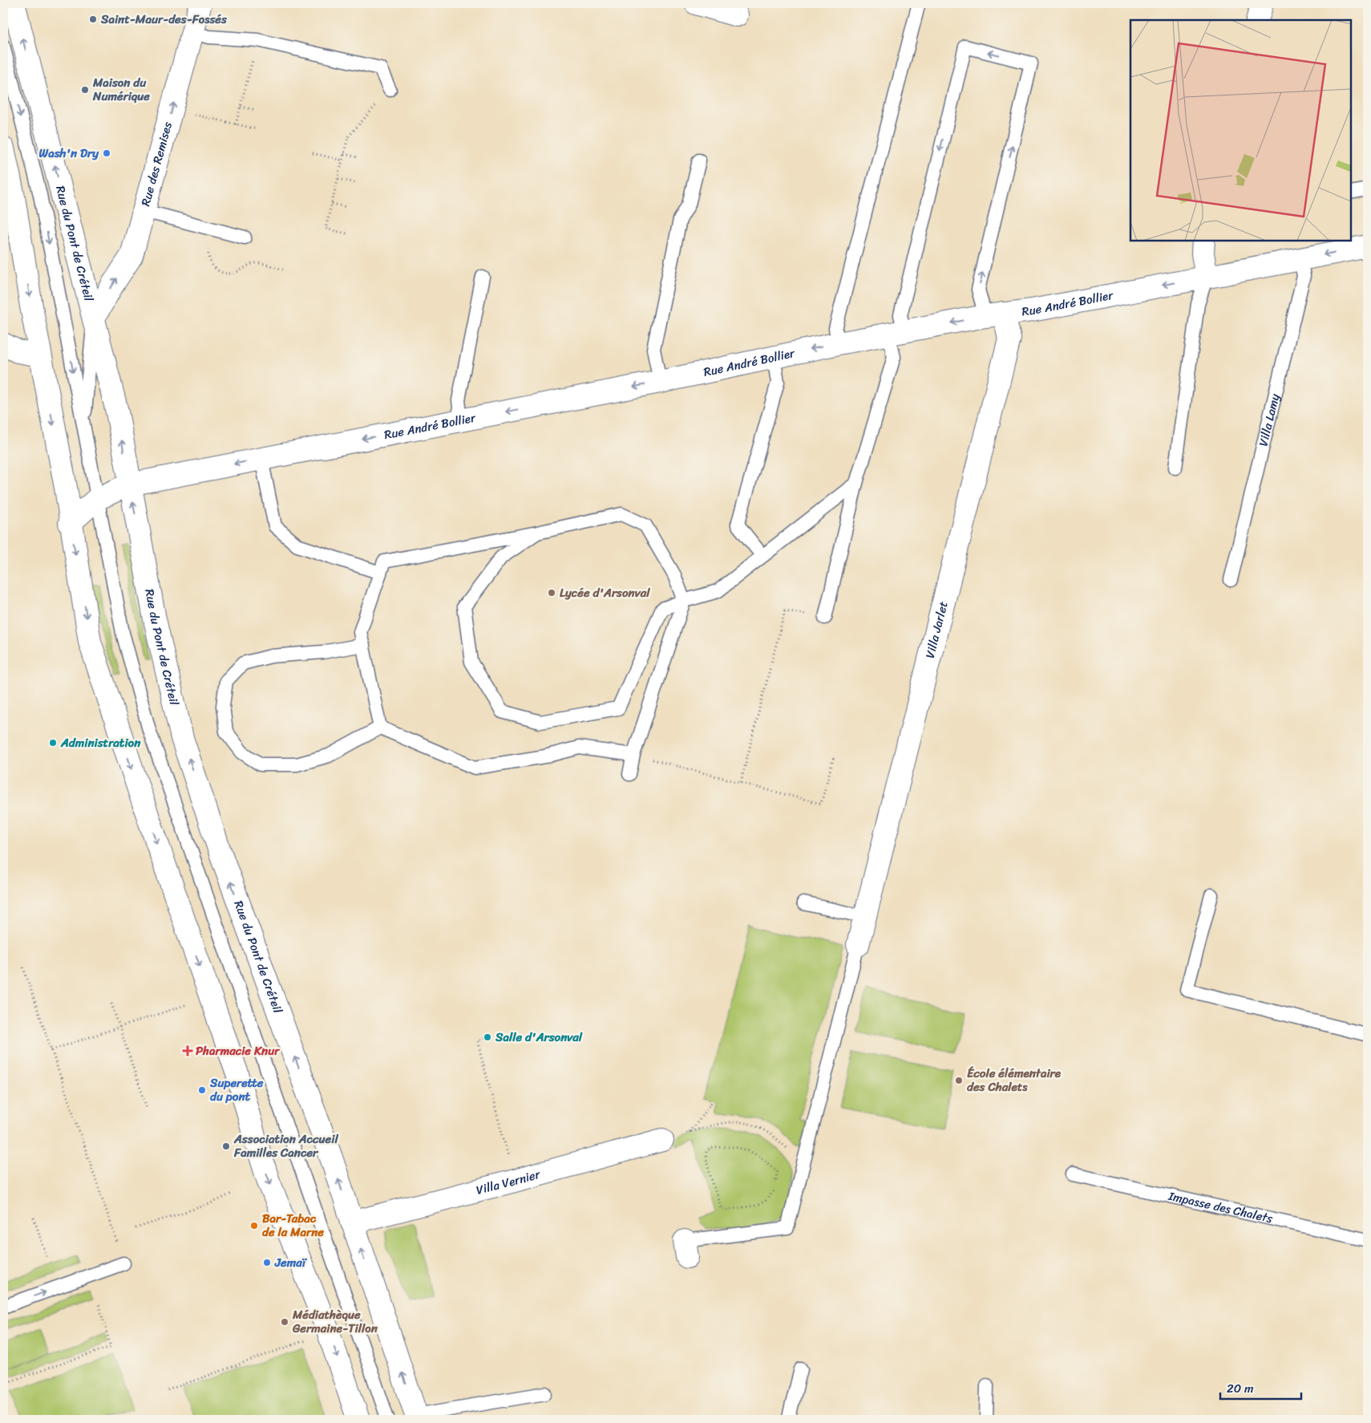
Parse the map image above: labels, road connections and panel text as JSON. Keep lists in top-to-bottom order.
{
  "streets": {
    "street": [
      "Rue des Remises",
      "Rue du Pont de Créteil",
      "Rue André Bollier",
      "Villa Jarlet",
      "Villa Vernier"
    ],
    "lane": ["Villa Lamy", "Impasse des Chalets"]
  },
  "crossings": [
    ["Rue des Remises", "Rue du Pont de Créteil"],
    ["Rue du Pont de Créteil", "Rue André Bollier"],
    ["Rue du Pont de Créteil", "Villa Vernier"],
    ["Rue André Bollier", "Villa Lamy"],
    ["Rue André Bollier", "Villa Jarlet"]
  ],
  "one_way": ["Rue des Remises", "Rue André Bollier"],
  "places": {
    "other": [
      "Saint-Maur-des-Fossés",
      "Maison du Numérique",
      "Wash'n Dry",
      "Lycée d'Arsonval",
      "Administration",
      "Salle d'Arsonval",
      "École élémentaire des Chalets",
      "Superette du pont",
      "Association Accueil Familles Cancer",
      "Bar-Tabac de la Marne",
      "Jemaï",
      "Médiathèque Germaine-Tillon"
    ],
    "health": ["Pharmacie Knur"]
  },
  "scale_bar": "20 m"
}
